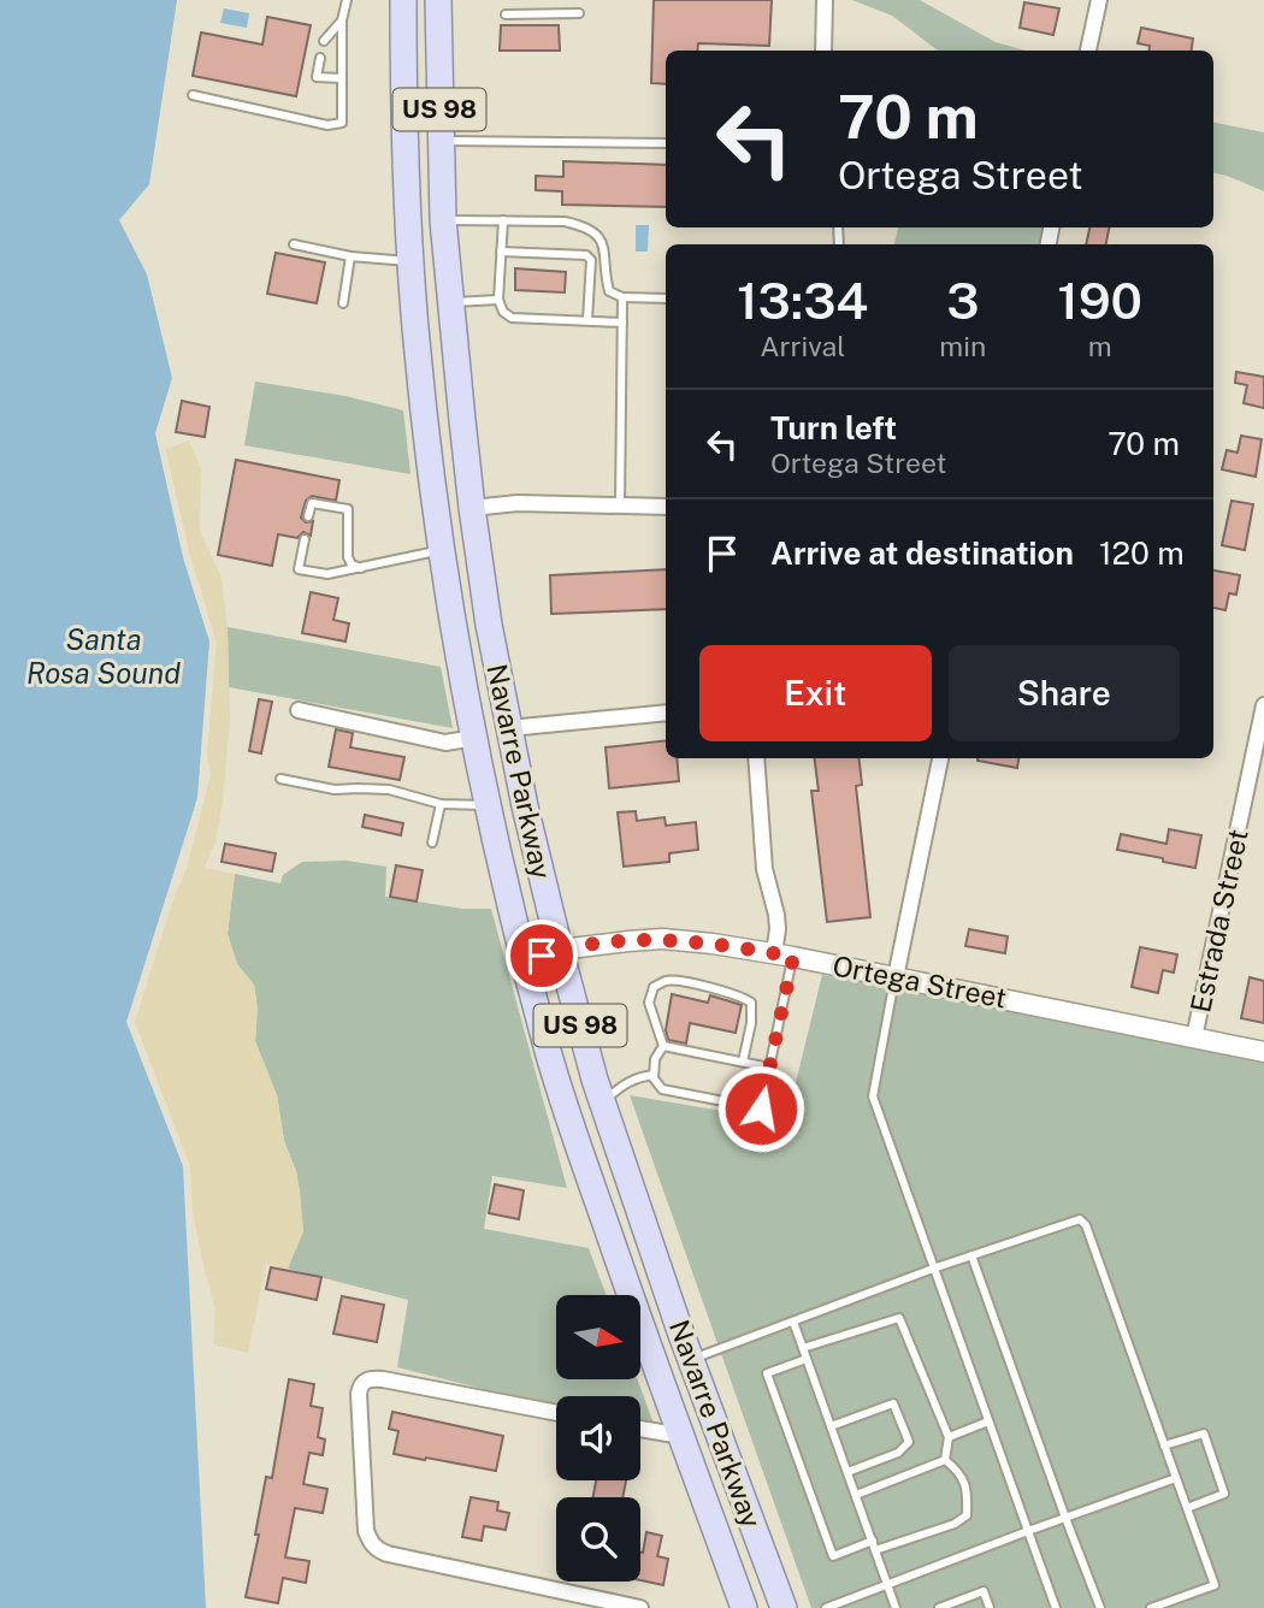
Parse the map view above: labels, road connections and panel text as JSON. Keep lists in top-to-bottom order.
{
  "streets": {
    "highway": ["US 98", "Navarre Parkway"],
    "street": ["Estrada Street", "Ortega Street"]
  },
  "crossings": [
    ["Navarre Parkway", "Ortega Street"],
    ["Estrada Street", "Ortega Street"]
  ],
  "water": ["Santa Rosa Sound"],
  "north": "right",
  "page": {
    "turn": ["70 m", "Ortega Street"],
    "eta": [
      "13:34",
      "Arrival",
      "3",
      "min",
      "190",
      "m"
    ],
    "list": [
      {
        "name": "Turn left",
        "note": "Ortega Street",
        "value": "70 m"
      },
      {
        "name": "Arrive at destination",
        "value": "120 m"
      }
    ],
    "buttons": ["Exit", "Share"]
  }
}
